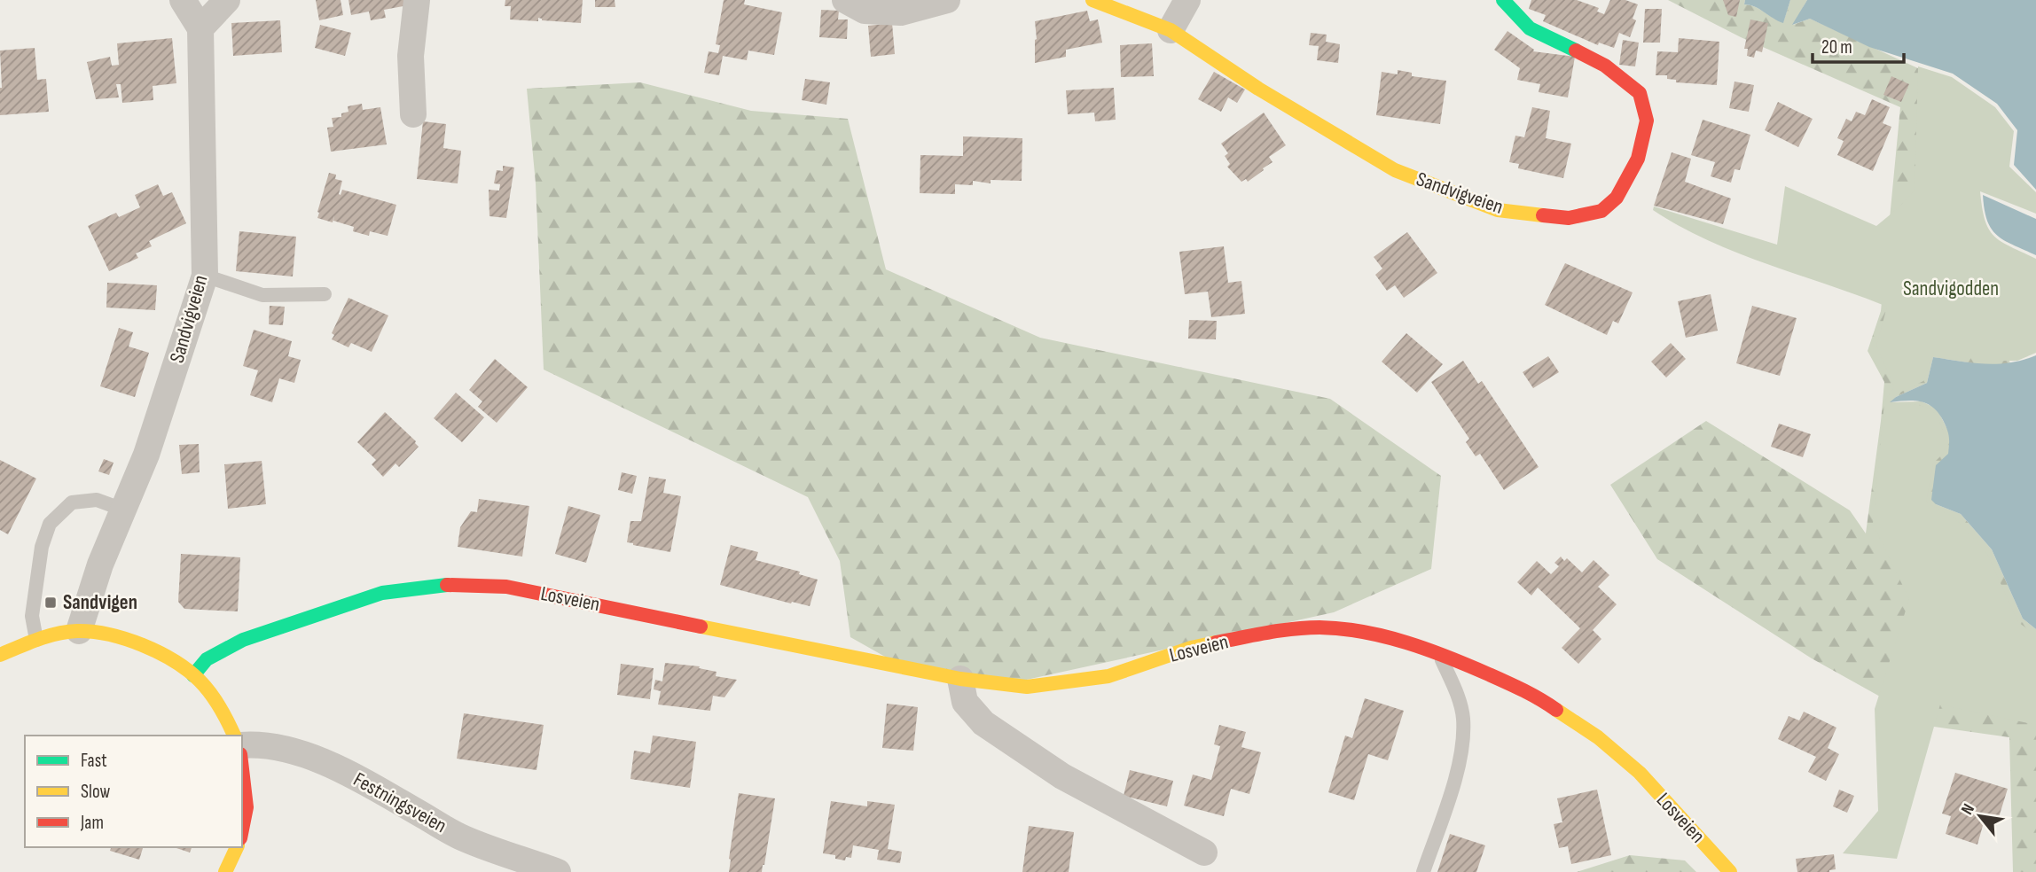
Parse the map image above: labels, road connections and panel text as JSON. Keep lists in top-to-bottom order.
{
  "streets": {
    "street": ["Sandvigveien", "Losveien", "Festningsveien"]
  },
  "parks": ["Sandvigodden"],
  "places": {
    "transit": ["Sandvigen"]
  },
  "legend": ["Fast", "Slow", "Jam"],
  "scale_bar": "20 m",
  "north": "top left"
}
